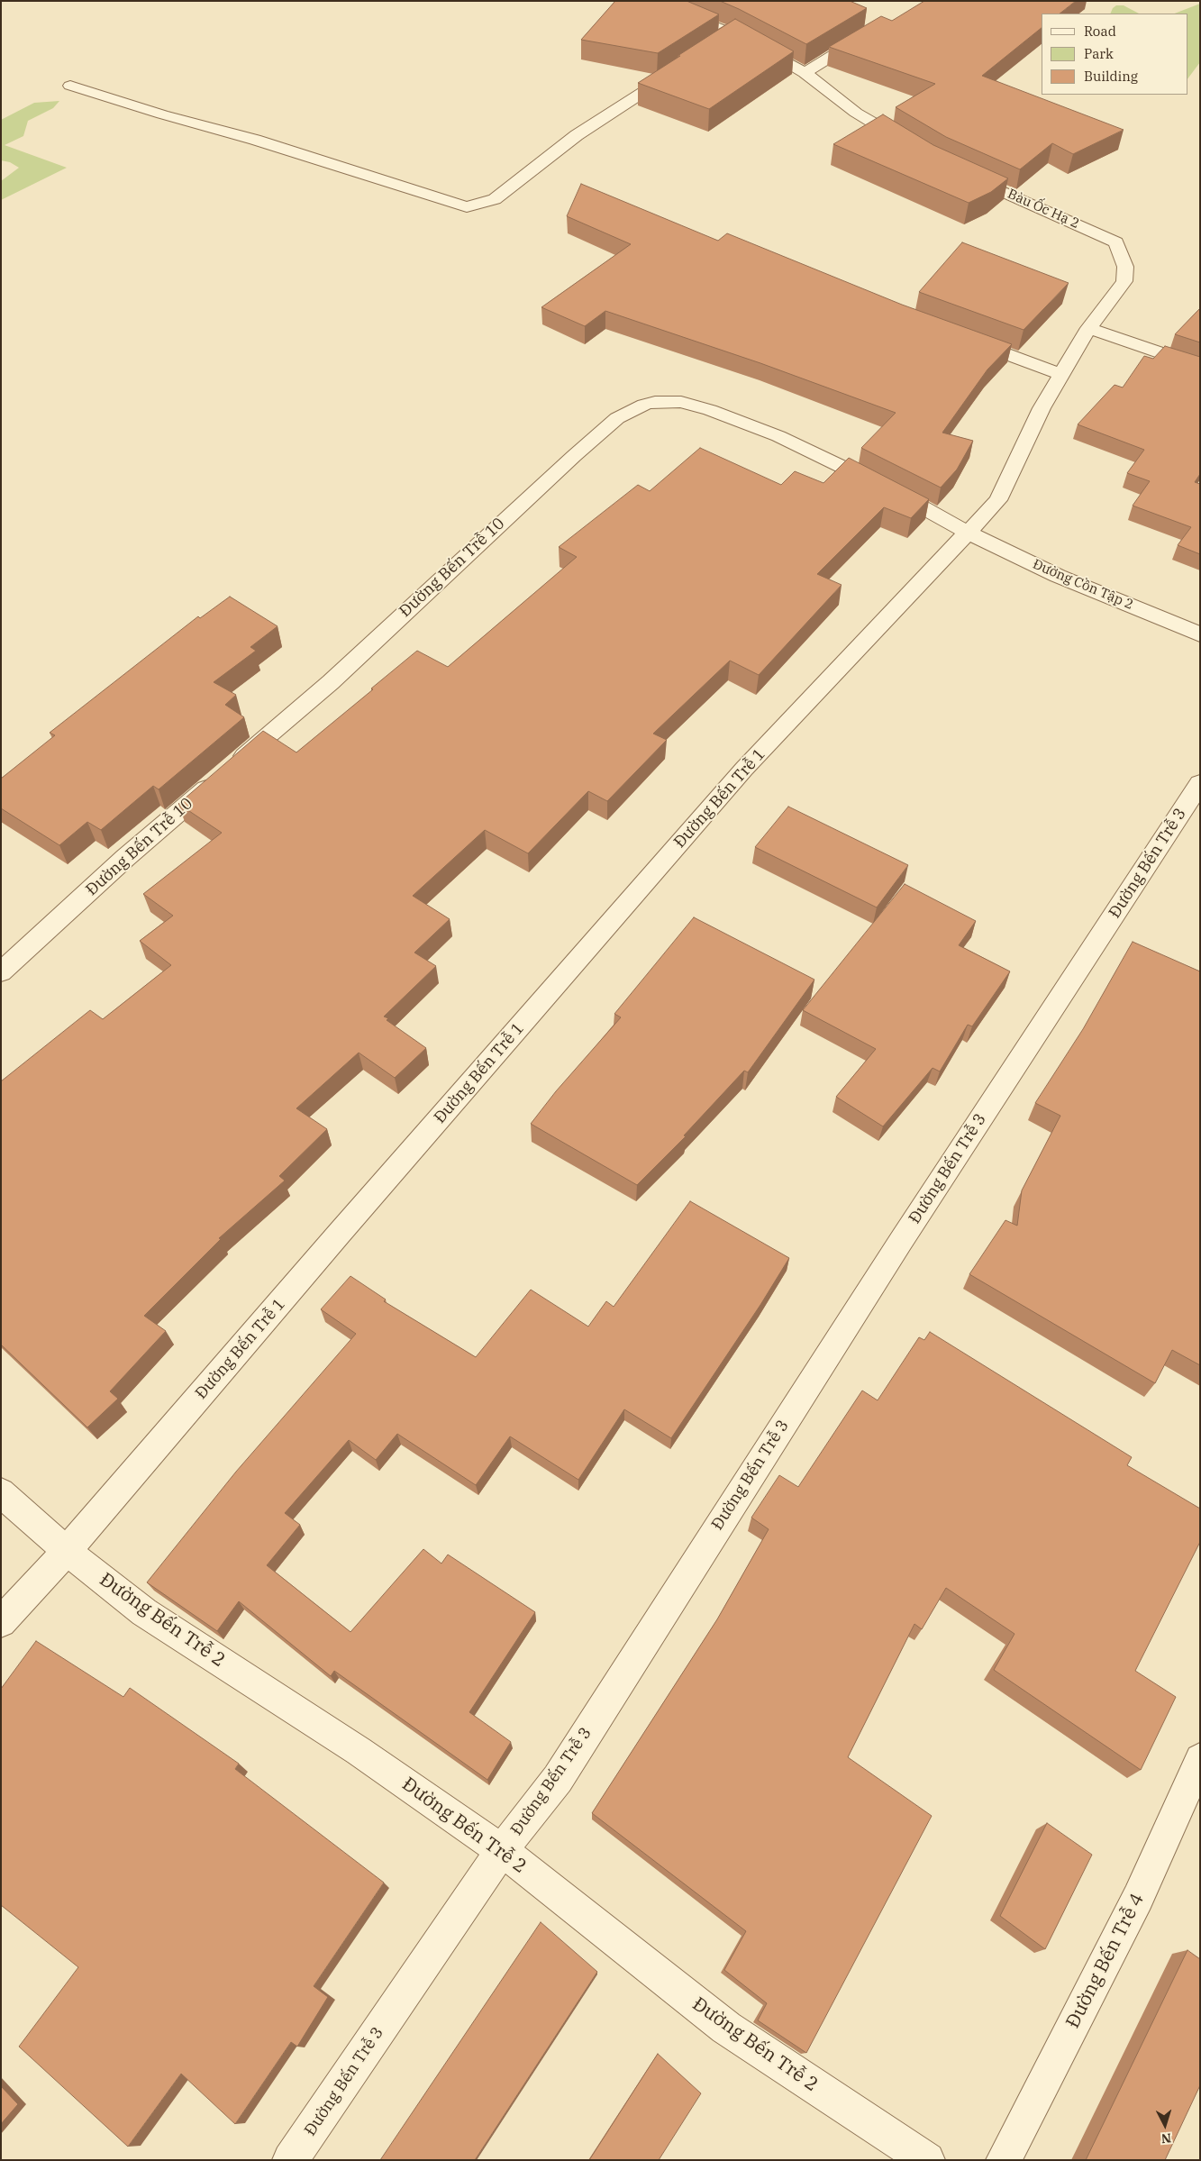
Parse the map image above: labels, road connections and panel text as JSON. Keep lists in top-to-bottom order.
{
  "streets": {
    "street": [
      "Bàu Ốc Hạ 2",
      "Đường Bến Trễ 10",
      "Đường Cồn Tập 2",
      "Đường Bến Trễ 1",
      "Đường Bến Trễ 3",
      "Đường Bến Trễ 2",
      "Đường Bến Trễ 4"
    ]
  },
  "crossings": [
    ["Bàu Ốc Hạ 2", "Đường Bến Trễ 10"],
    ["Bàu Ốc Hạ 2", "Đường Cồn Tập 2"],
    ["Bàu Ốc Hạ 2", "Đường Bến Trễ 1"],
    ["Đường Bến Trễ 10", "Đường Cồn Tập 2"],
    ["Đường Bến Trễ 10", "Đường Bến Trễ 1"],
    ["Đường Cồn Tập 2", "Đường Bến Trễ 1"],
    ["Đường Bến Trễ 1", "Đường Bến Trễ 2"],
    ["Đường Bến Trễ 3", "Đường Bến Trễ 2"]
  ],
  "legend": ["Road", "Park", "Building"],
  "north": "bottom"
}
